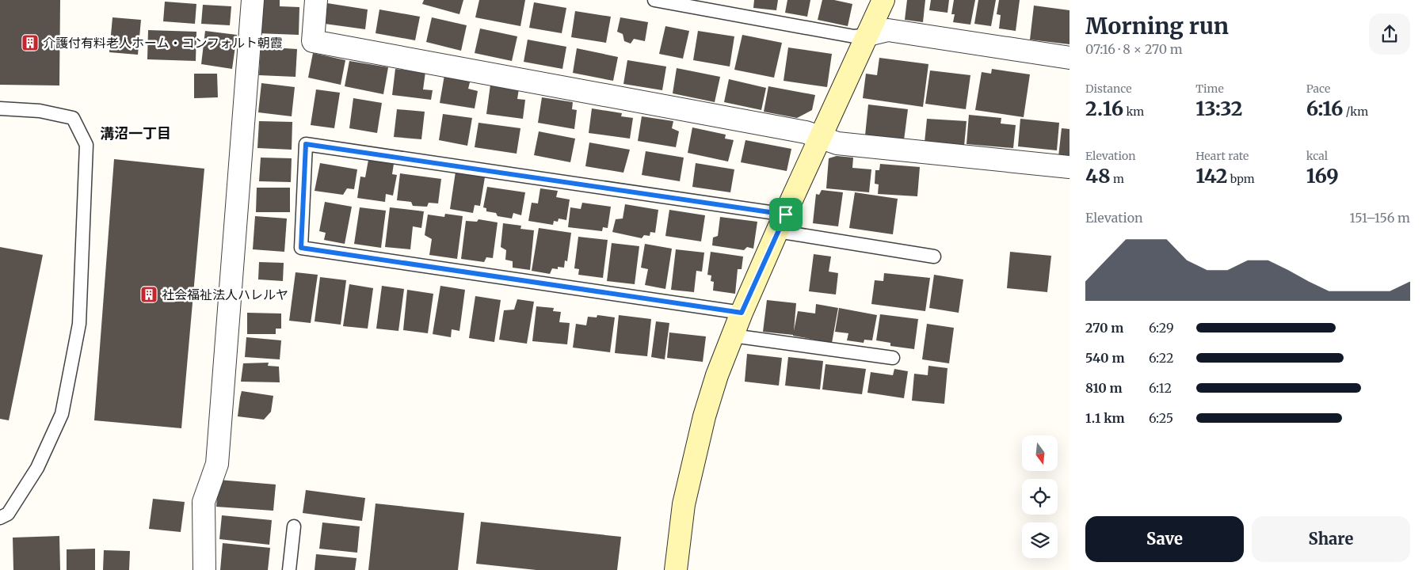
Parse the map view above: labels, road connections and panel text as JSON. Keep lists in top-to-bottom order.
{
  "districts": ["溝沼一丁目"],
  "places": {
    "building": ["介護付有料老人ホーム・コンフォルト朝霞", "社会福祉法人ハレルヤ"]
  },
  "north": "bottom",
  "page": {
    "heading": ["Morning run", "07:16 · 8 × 270 m"],
    "stats": [
      ["Distance", "2.16 km"],
      ["Time", "13:32"],
      ["Pace", "6:16 /km"],
      ["Elevation", "48 m"],
      ["Heart rate", "142 bpm"],
      ["kcal", "169"]
    ],
    "chart": ["Elevation", "151–156 m"],
    "list": [
      {
        "name": "270 m",
        "note": "6:29"
      },
      {
        "name": "540 m",
        "note": "6:22"
      },
      {
        "name": "810 m",
        "note": "6:12"
      },
      {
        "name": "1.1 km",
        "note": "6:25"
      }
    ],
    "buttons": ["Save", "Share"]
  }
}
